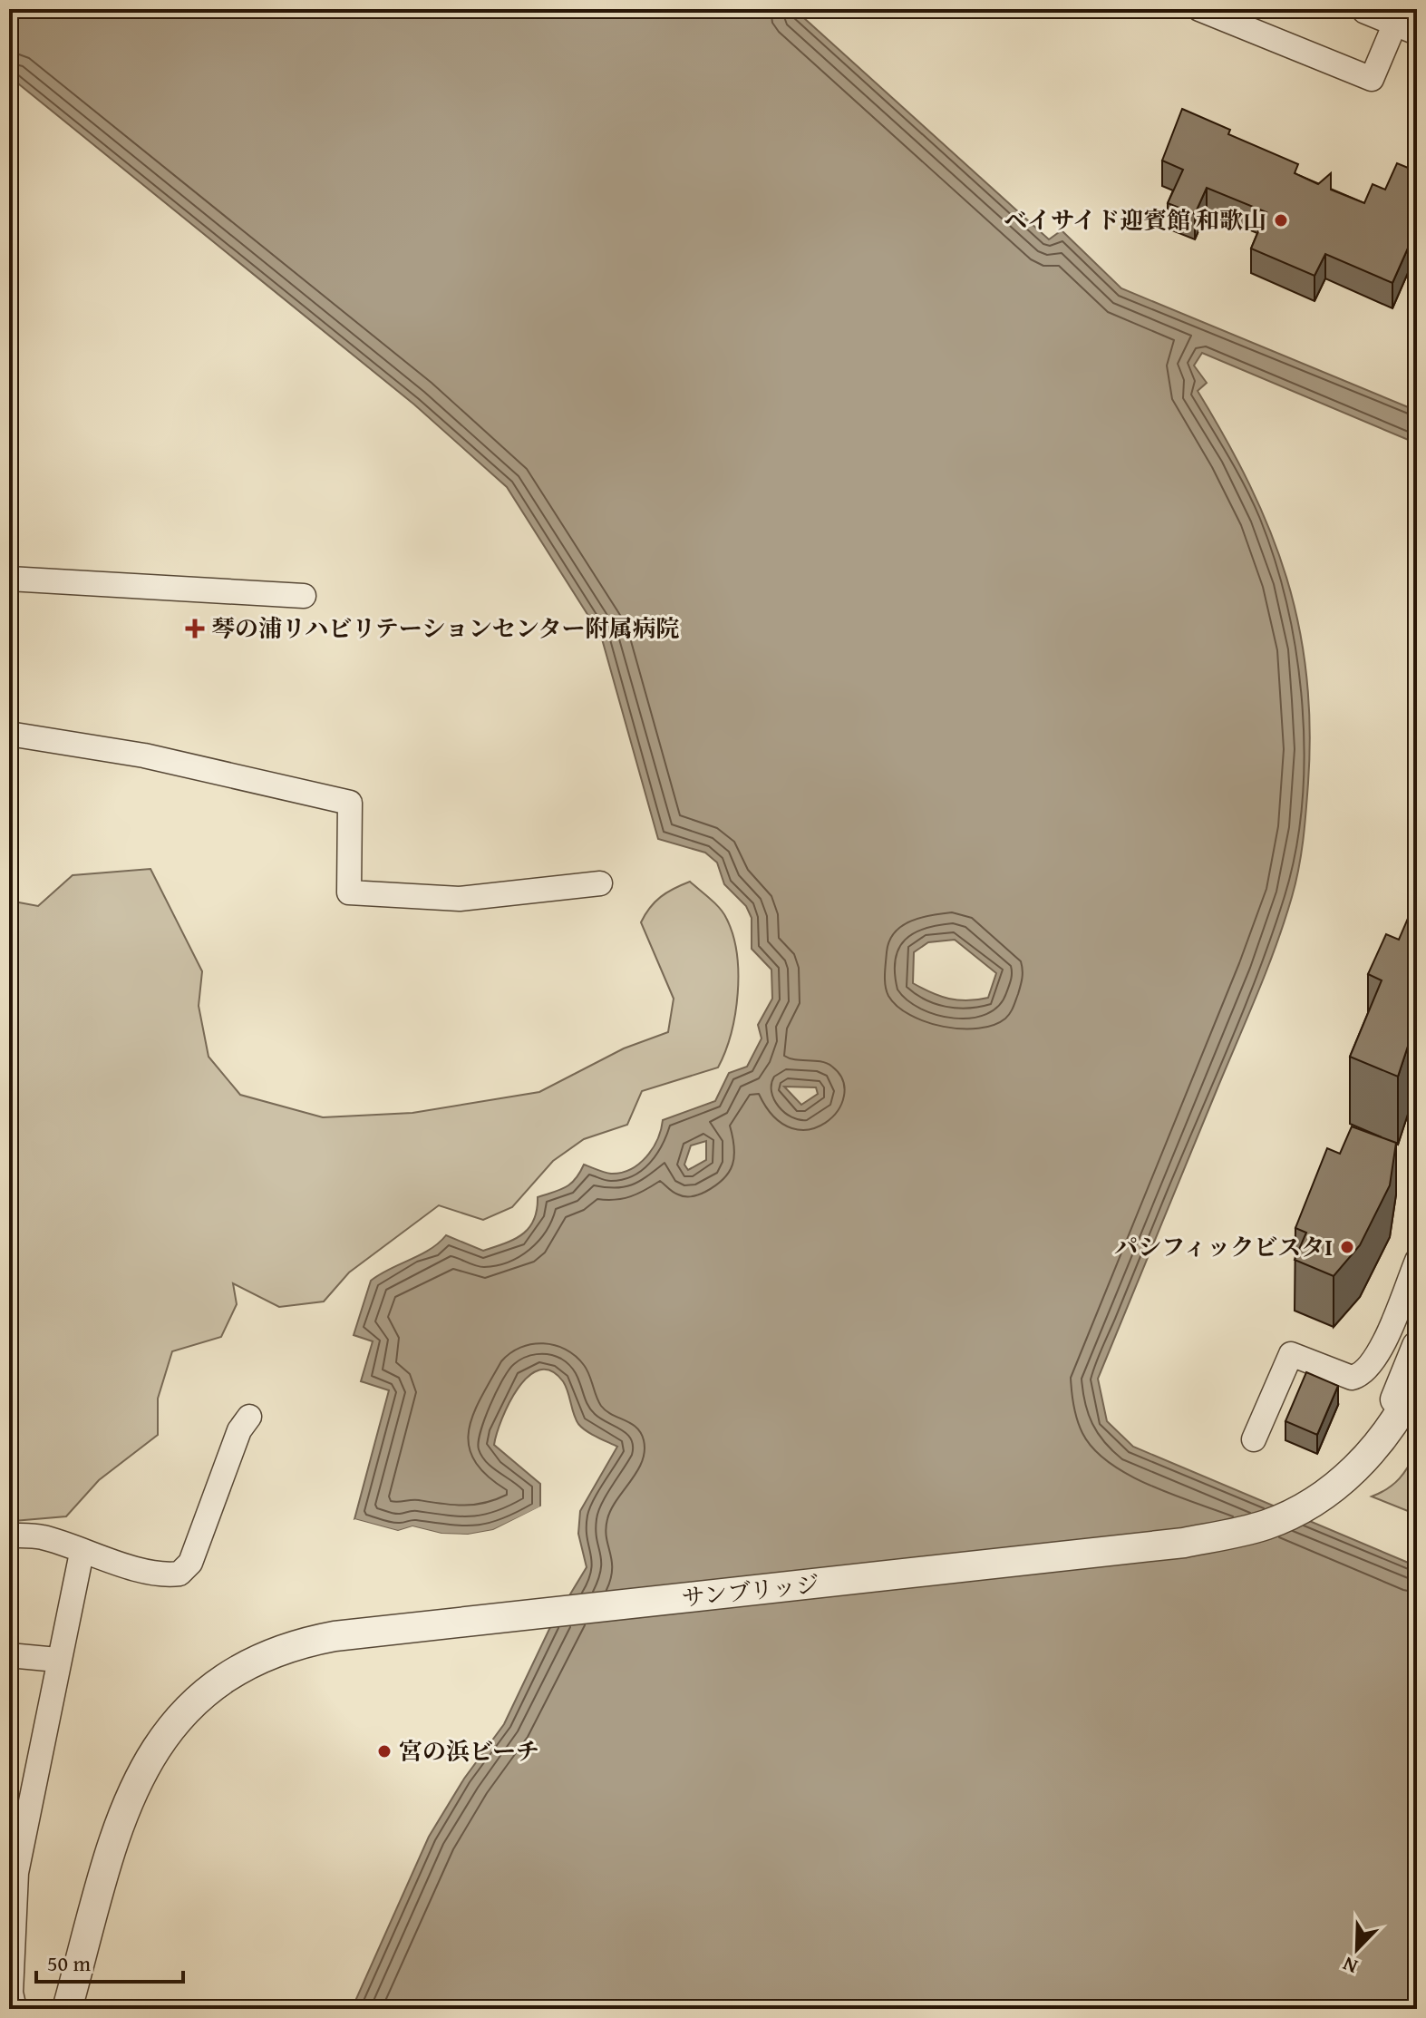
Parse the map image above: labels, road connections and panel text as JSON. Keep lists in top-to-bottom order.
{
  "streets": {
    "street": ["サンブリッジ"]
  },
  "places": {
    "other": ["ベイサイド迎賓館 和歌山", "パシフィックビスタⅠ", "宮の浜ビーチ"],
    "health": ["琴の浦リハビリテーションセンター附属病院"]
  },
  "scale_bar": "50 m",
  "north": "bottom left"
}
